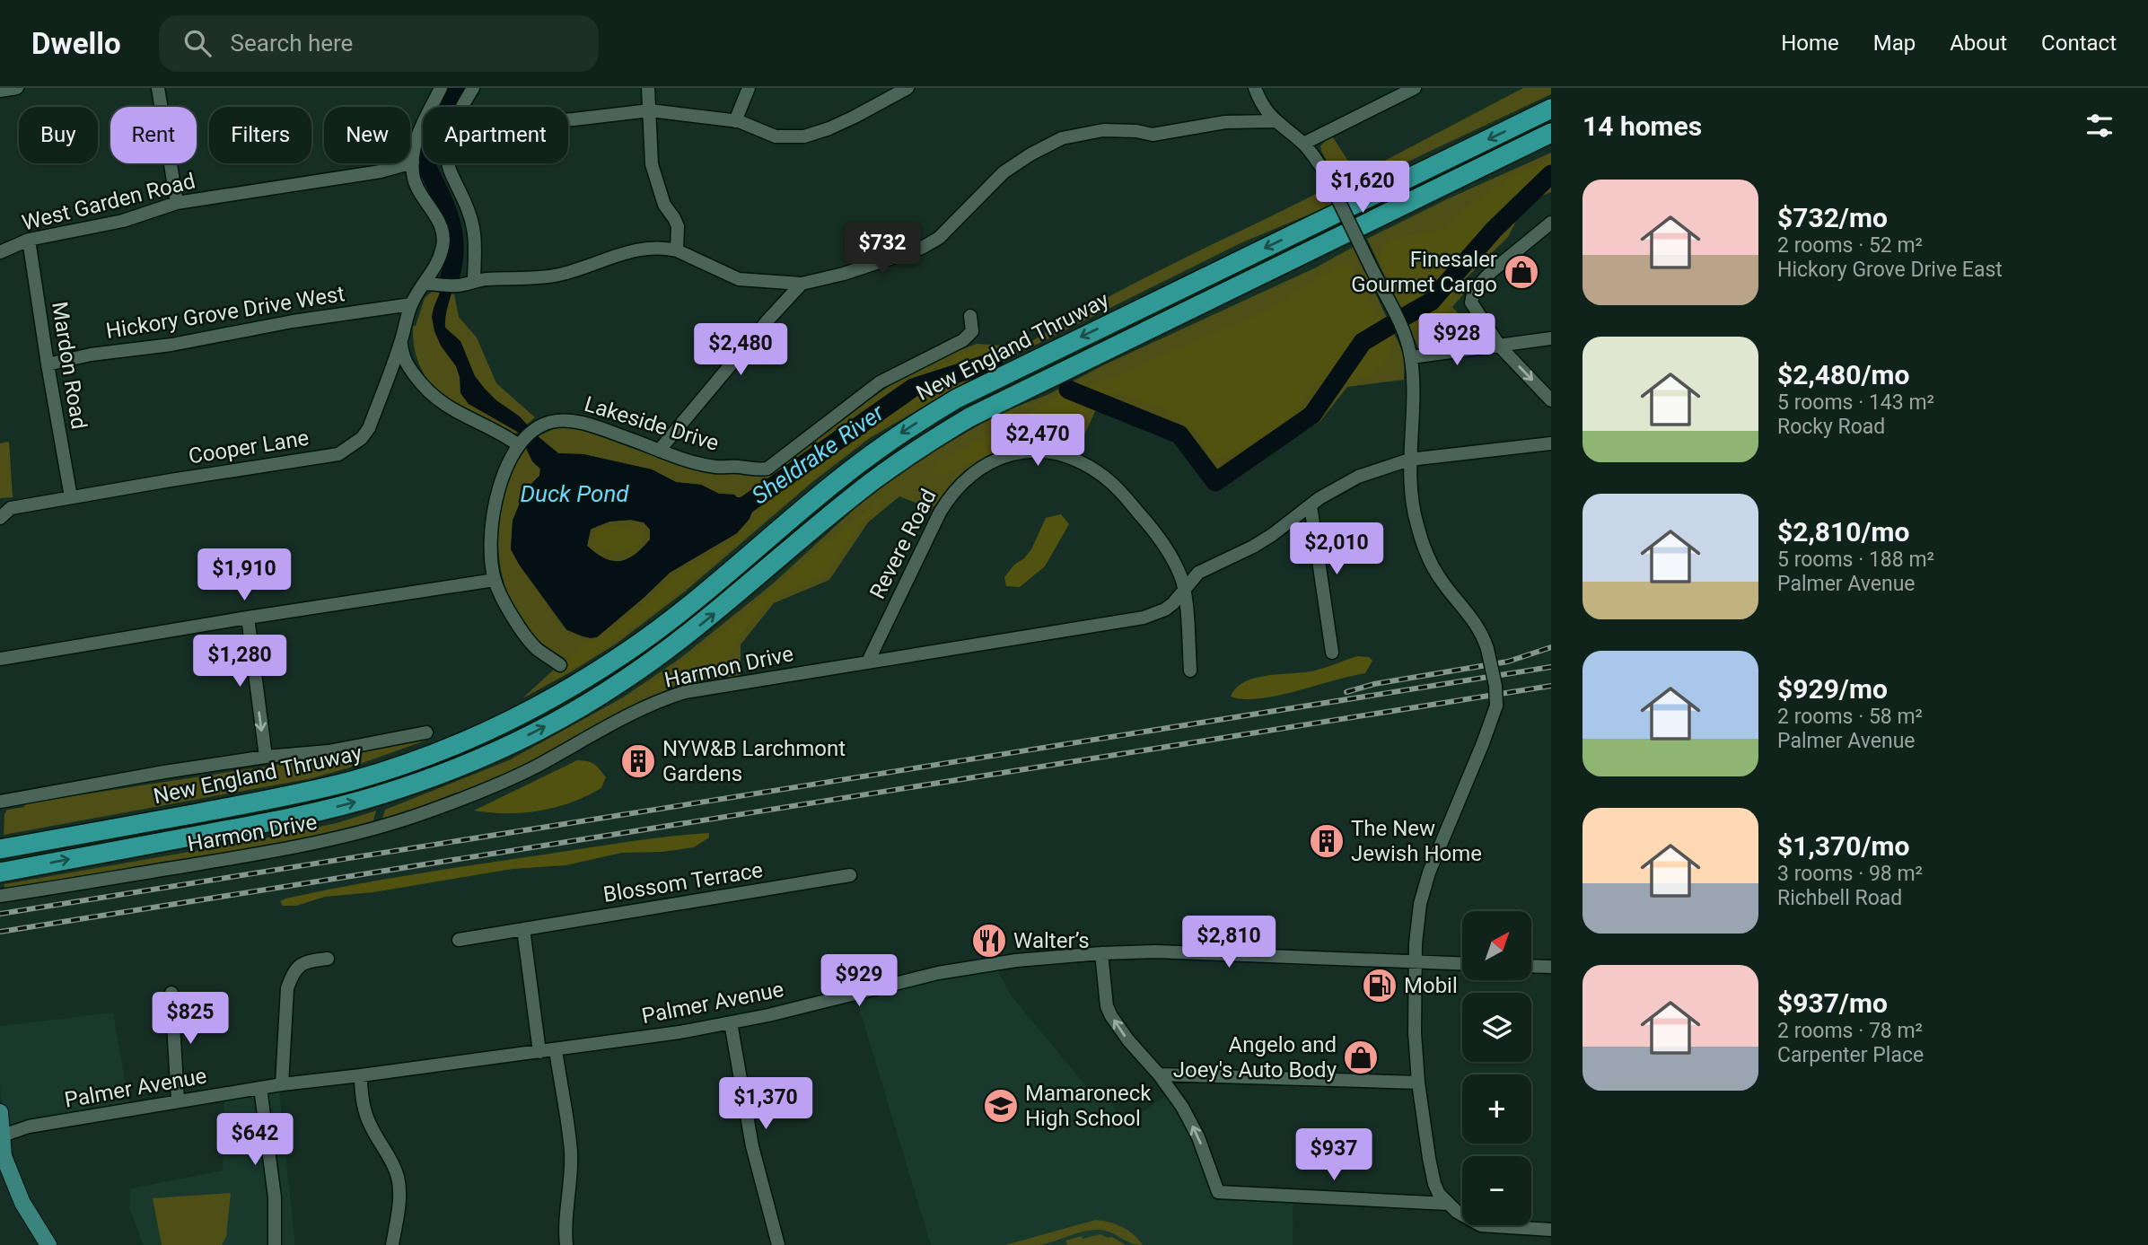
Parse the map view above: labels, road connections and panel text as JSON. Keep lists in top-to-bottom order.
{
  "streets": {
    "highway": ["New England Thruway"],
    "street": [
      "West Garden Road",
      "Hickory Grove Drive West",
      "Mardon Road",
      "Lakeside Drive",
      "Cooper Lane",
      "Revere Road",
      "Harmon Drive",
      "Blossom Terrace",
      "Palmer Avenue"
    ]
  },
  "crossings": [
    ["West Garden Road", "Mardon Road"],
    ["West Garden Road", "Cooper Lane"],
    ["Hickory Grove Drive West", "Mardon Road"],
    ["Hickory Grove Drive West", "Cooper Lane"],
    ["Mardon Road", "Cooper Lane"],
    ["Revere Road", "Harmon Drive"]
  ],
  "water": ["Sheldrake River", "Duck Pond"],
  "places": {
    "shop": ["Finesaler Gourmet Cargo", "Angelo and Joey's Auto Body"],
    "building": ["NYW&B Larchmont Gardens", "The New Jewish Home"],
    "restaurant": ["Walter’s"],
    "fuel station": ["Mobil"],
    "school or university": ["Mamaroneck High School"]
  },
  "north": "top right",
  "page": {
    "header": "Dwello",
    "search": "Search here",
    "nav": [
      "Home",
      "Map",
      "About",
      "Contact"
    ],
    "heading": "14 homes",
    "chip": [
      "Buy",
      "Rent",
      "Filters",
      "New",
      "Apartment"
    ],
    "price": [
      "$1,620",
      "$732",
      "$928",
      "$2,480",
      "$2,470",
      "$2,010",
      "$1,910",
      "$1,280",
      "$2,810",
      "$929",
      "$825",
      "$1,370",
      "$642",
      "$937"
    ],
    "list": [
      {
        "name": "$732/mo",
        "note": "2 rooms · 52 m² · Hickory Grove Drive East"
      },
      {
        "name": "$2,480/mo",
        "note": "5 rooms · 143 m² · Rocky Road"
      },
      {
        "name": "$2,810/mo",
        "note": "5 rooms · 188 m² · Palmer Avenue"
      },
      {
        "name": "$929/mo",
        "note": "2 rooms · 58 m² · Palmer Avenue"
      },
      {
        "name": "$1,370/mo",
        "note": "3 rooms · 98 m² · Richbell Road"
      },
      {
        "name": "$937/mo",
        "note": "2 rooms · 78 m² · Carpenter Place"
      }
    ],
    "map_buttons": ["+", "−"]
  }
}
